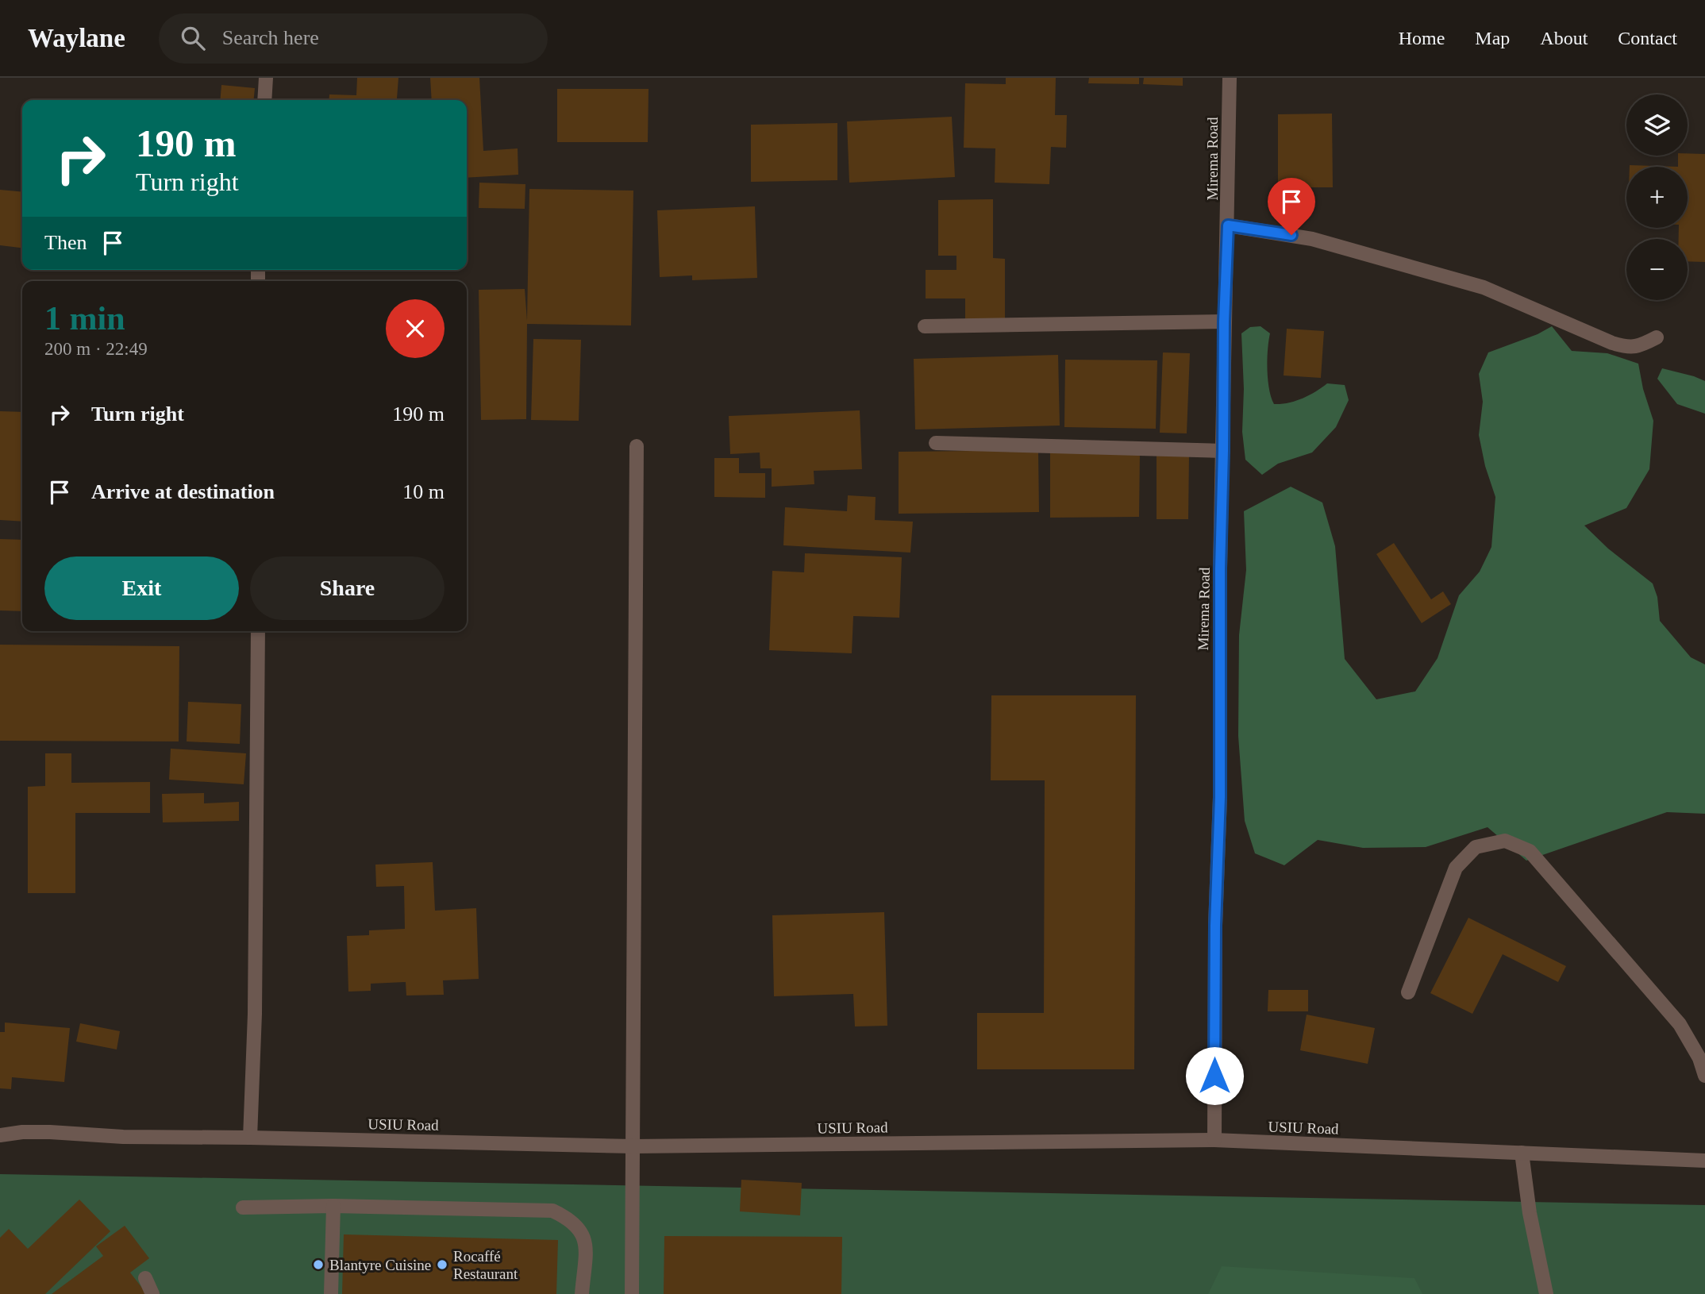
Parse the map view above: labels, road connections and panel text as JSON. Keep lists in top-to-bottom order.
{
  "streets": {
    "street": ["Mirema Road", "USIU Road"]
  },
  "crossings": [
    ["Mirema Road", "USIU Road"]
  ],
  "places": ["Blantyre Cuisine", "Rocaffé Restaurant"],
  "page": {
    "header": "Waylane",
    "search": "Search here",
    "nav": [
      "Home",
      "Map",
      "About",
      "Contact"
    ],
    "map_buttons": ["+", "−"],
    "turn": ["190 m", "Turn right"],
    "then": "Then",
    "heading": ["1 min", "200 m · 22:49"],
    "list": [
      {
        "name": "Turn right",
        "value": "190 m"
      },
      {
        "name": "Arrive at destination",
        "value": "10 m"
      }
    ],
    "buttons": ["Exit", "Share"]
  }
}
